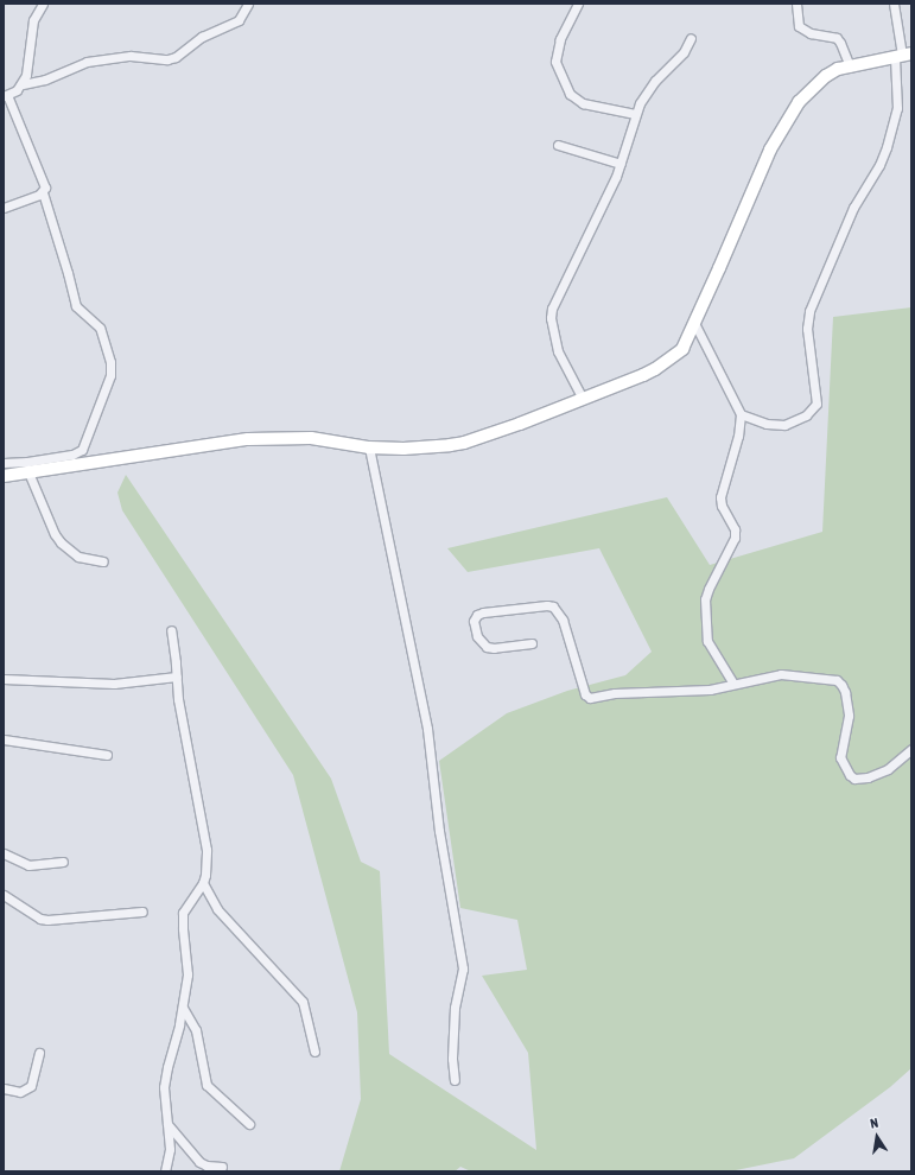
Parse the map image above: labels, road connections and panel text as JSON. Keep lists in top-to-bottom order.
{
  "north": "top"
}
